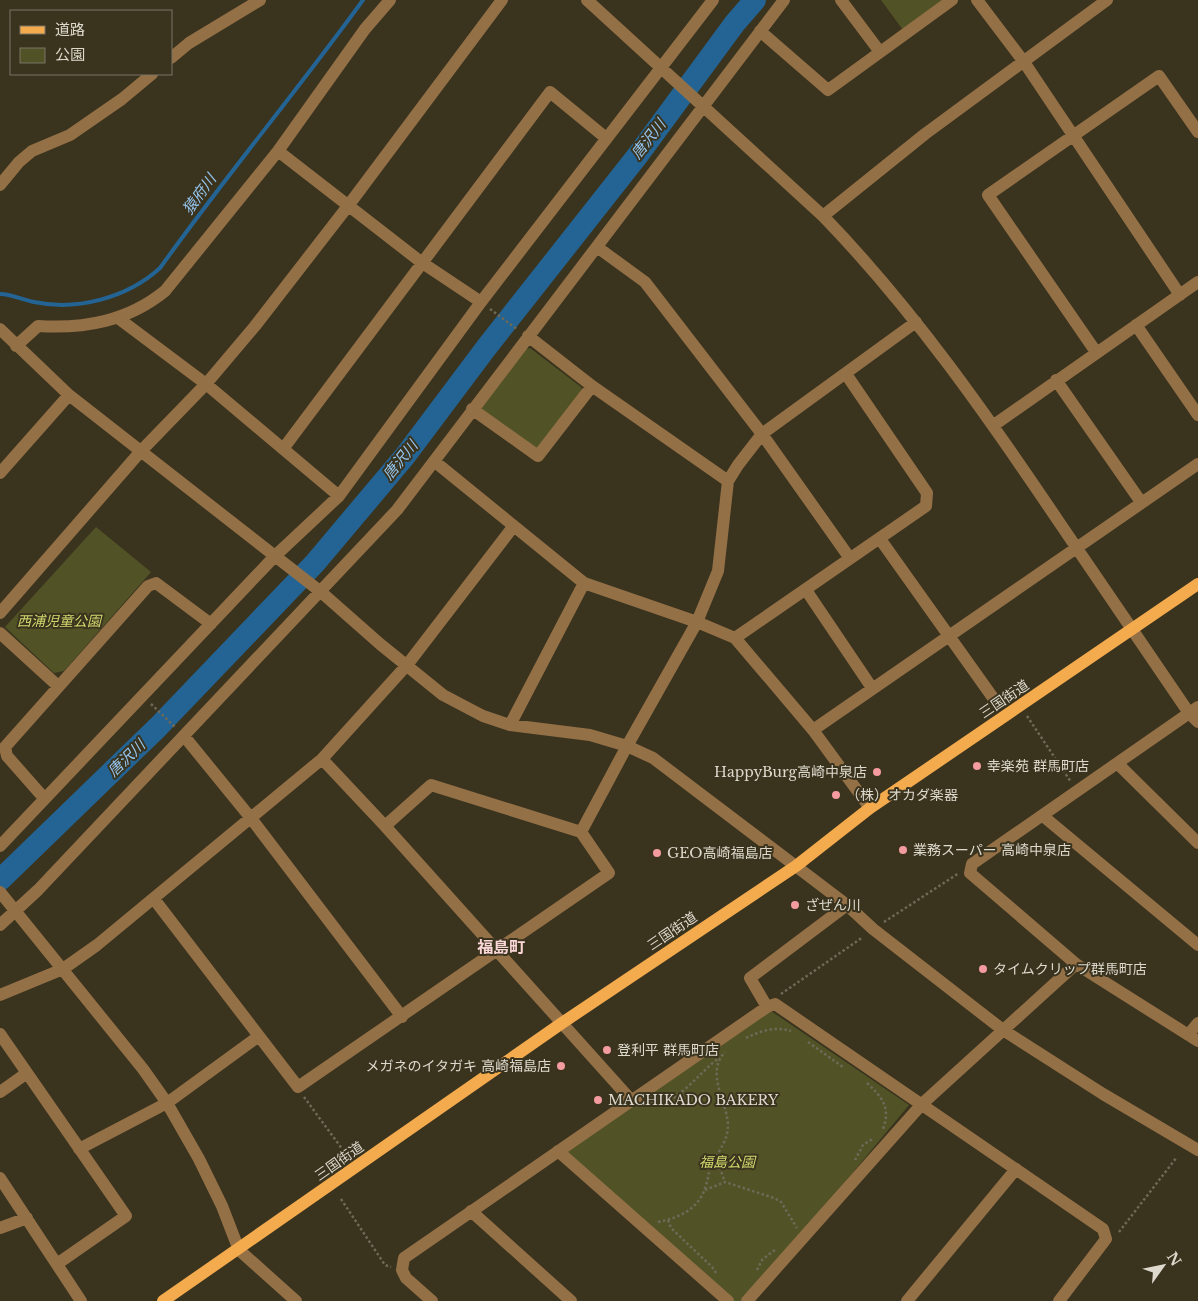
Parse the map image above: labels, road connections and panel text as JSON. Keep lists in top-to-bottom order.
{
  "streets": {
    "main road": ["三国街道"]
  },
  "districts": ["福島町"],
  "water": ["唐沢川", "猿府川"],
  "parks": ["西浦児童公園", "福島公園"],
  "places": [
    "幸楽苑 群馬町店",
    "HappyBurg高崎中泉店",
    "（株）オカダ楽器",
    "業務スーパー 高崎中泉店",
    "GEO高崎福島店",
    "ざぜん川",
    "タイムクリップ群馬町店",
    "登利平 群馬町店",
    "メガネのイタガキ 高崎福島店",
    "MACHIKADO BAKERY"
  ],
  "legend": ["道路", "公園"],
  "north": "top right"
}
